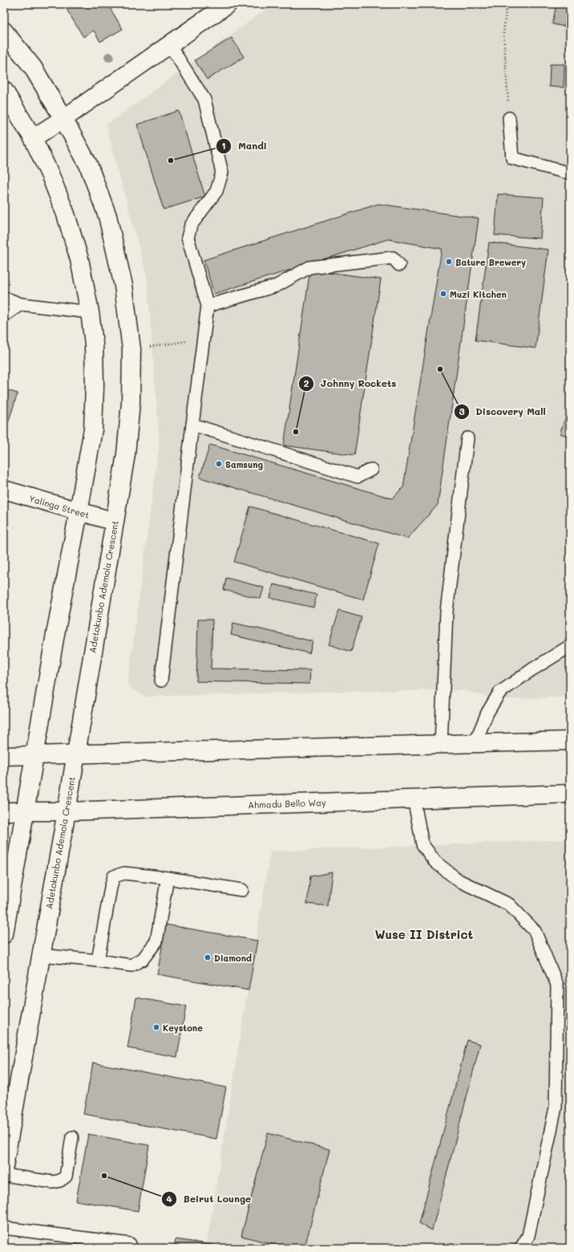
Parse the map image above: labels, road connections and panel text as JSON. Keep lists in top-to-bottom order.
{
  "streets": {
    "main road": ["Yalinga Street", "Adetokunbo Ademola Crescent", "Ahmadu Bello Way"]
  },
  "crossings": [
    ["Yalinga Street", "Adetokunbo Ademola Crescent"],
    ["Adetokunbo Ademola Crescent", "Ahmadu Bello Way"]
  ],
  "districts": ["Wuse II District"],
  "places": [
    "Mandi",
    "Bature Brewery",
    "Muzi Kitchen",
    "Discovery Mall",
    "Johnny Rockets",
    "Samsung",
    "Diamond",
    "Keystone",
    "Beirut Lounge"
  ]
}
